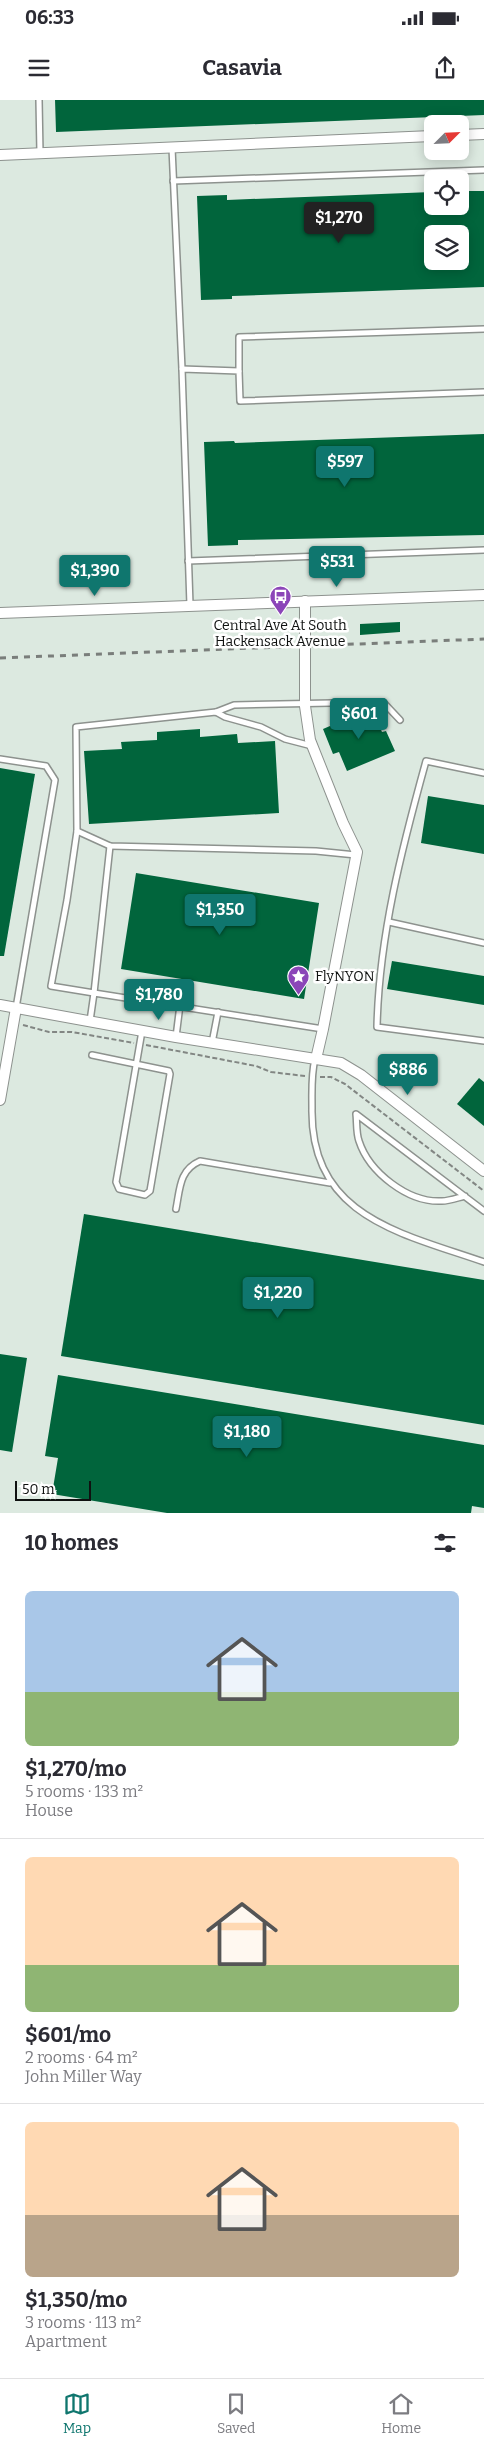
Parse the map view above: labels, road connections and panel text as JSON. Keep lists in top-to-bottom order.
{
  "places": {
    "bus stop": ["Central Ave At South Hackensack Avenue"],
    "place": ["FlyNYON"]
  },
  "scale_bar": "50 m",
  "north": "top right",
  "page": {
    "status": "06:33",
    "header": "Casavia",
    "price": [
      "$1,270",
      "$597",
      "$531",
      "$1,390",
      "$601",
      "$1,350",
      "$1,780",
      "$886",
      "$1,220",
      "$1,180"
    ],
    "scale": "50 m",
    "heading": "10 homes",
    "list": [
      {
        "name": "$1,270/mo",
        "note": "5 rooms · 133 m² · House"
      },
      {
        "name": "$601/mo",
        "note": "2 rooms · 64 m² · John Miller Way"
      },
      {
        "name": "$1,350/mo",
        "note": "3 rooms · 113 m² · Apartment"
      }
    ],
    "tabs": ["Map", "Saved", "Home"]
  }
}
